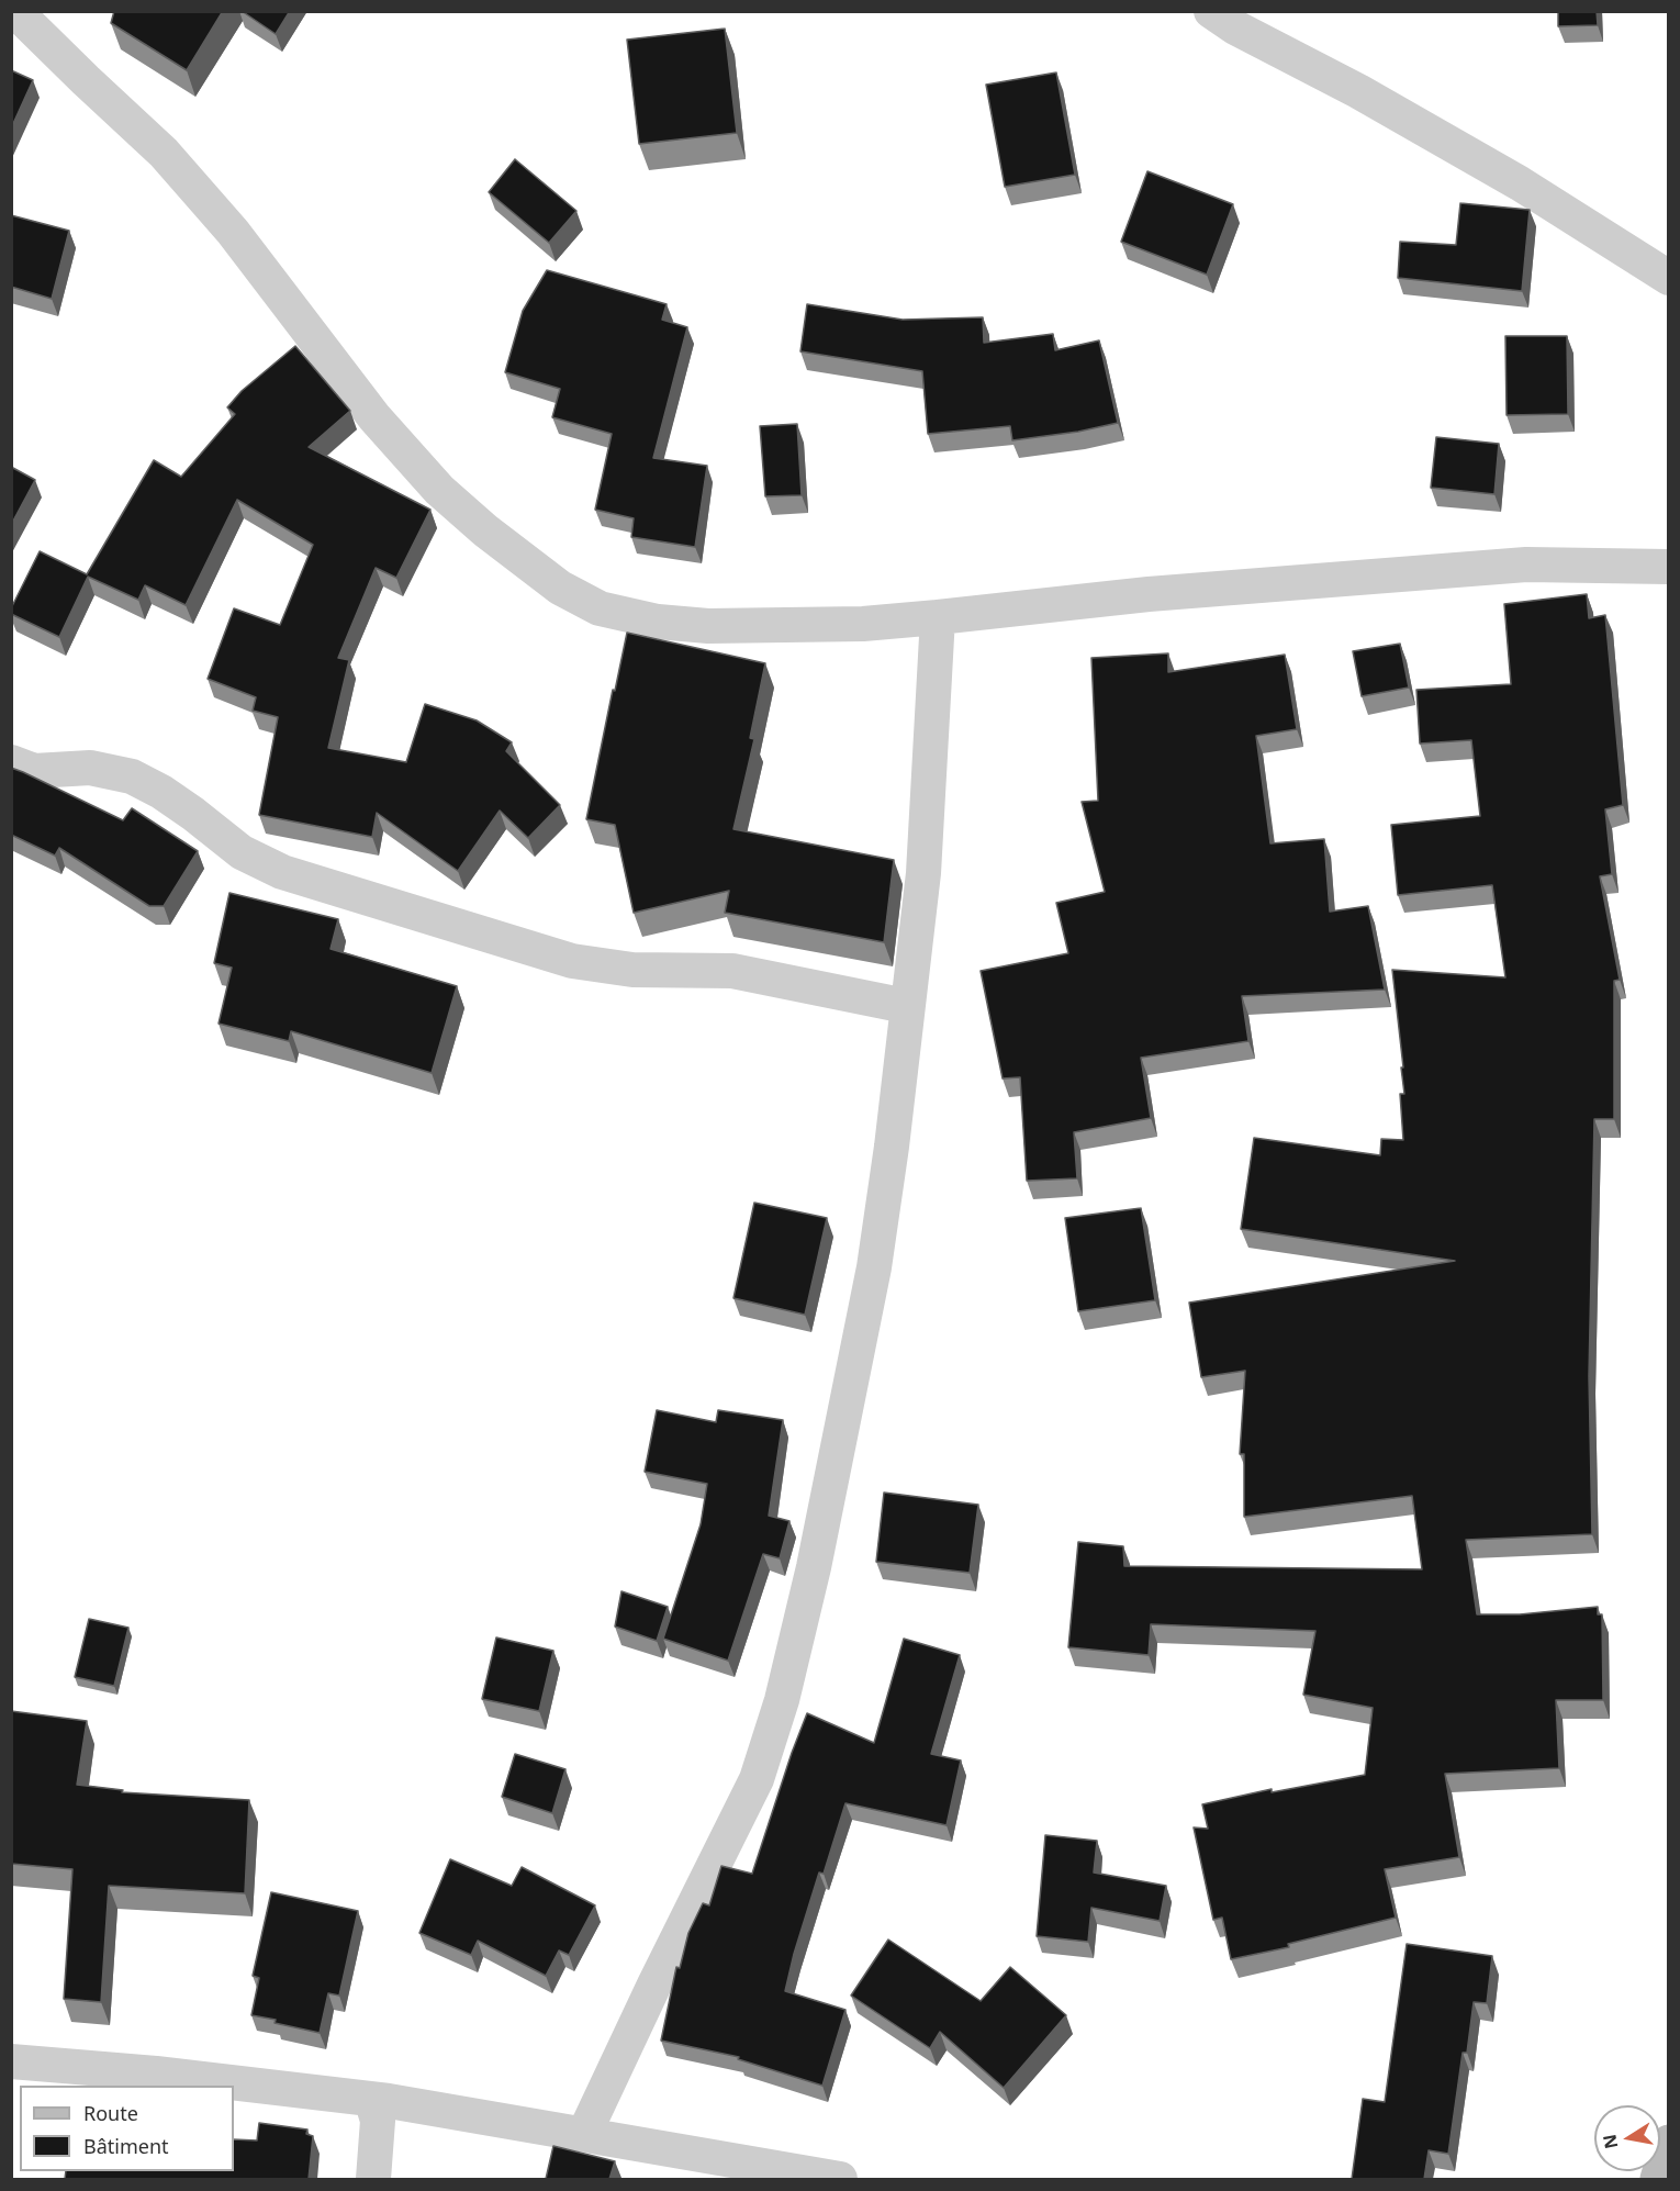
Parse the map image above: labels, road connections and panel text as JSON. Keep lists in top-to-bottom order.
{
  "legend": ["Route", "Bâtiment"],
  "north": "left"
}
